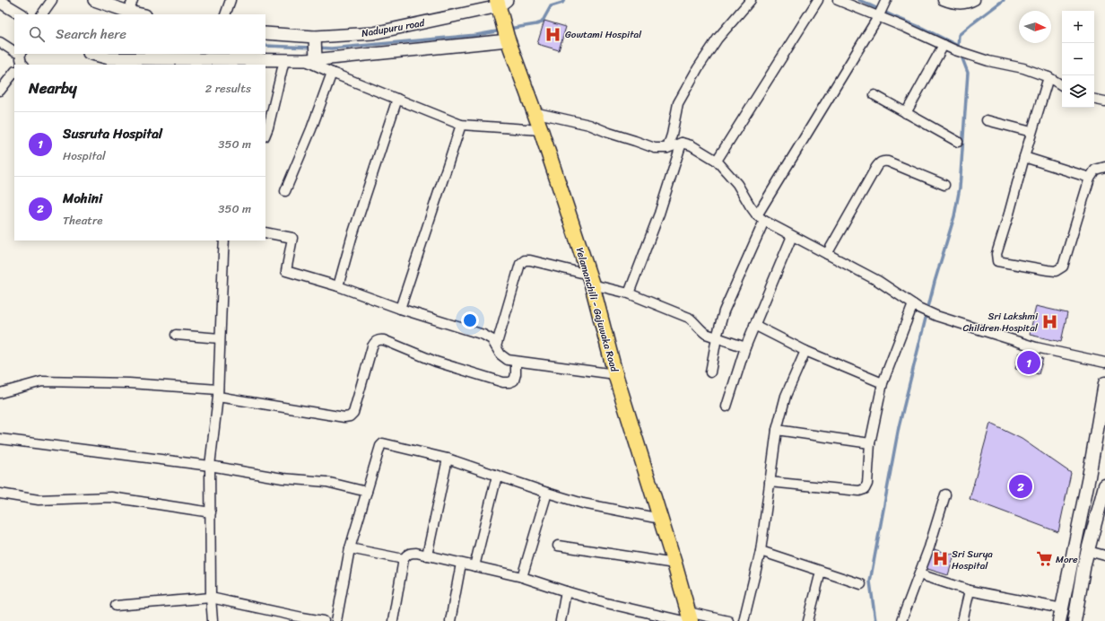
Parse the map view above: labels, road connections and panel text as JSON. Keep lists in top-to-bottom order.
{
  "streets": {
    "main road": ["Yelamanchili - Gajuwaka Road"],
    "street": ["Nadupuru road"]
  },
  "crossings": [
    ["Nadupuru road", "Yelamanchili - Gajuwaka Road"]
  ],
  "places": {
    "hospital": ["Gowtami Hospital", "Sri Lakshmi Children Hospital", "Sri Surya Hospital"],
    "supermarket": ["More"]
  },
  "north": "right",
  "page": {
    "map_buttons": ["+", "−"],
    "search": "Search here",
    "heading": ["Nearby", "2 results"],
    "list": [
      {
        "mark": "1",
        "name": "Susruta Hospital",
        "note": "Hospital",
        "value": "350 m"
      },
      {
        "mark": "2",
        "name": "Mohini",
        "note": "Theatre",
        "value": "350 m"
      }
    ],
    "pins": ["1", "2"]
  }
}
